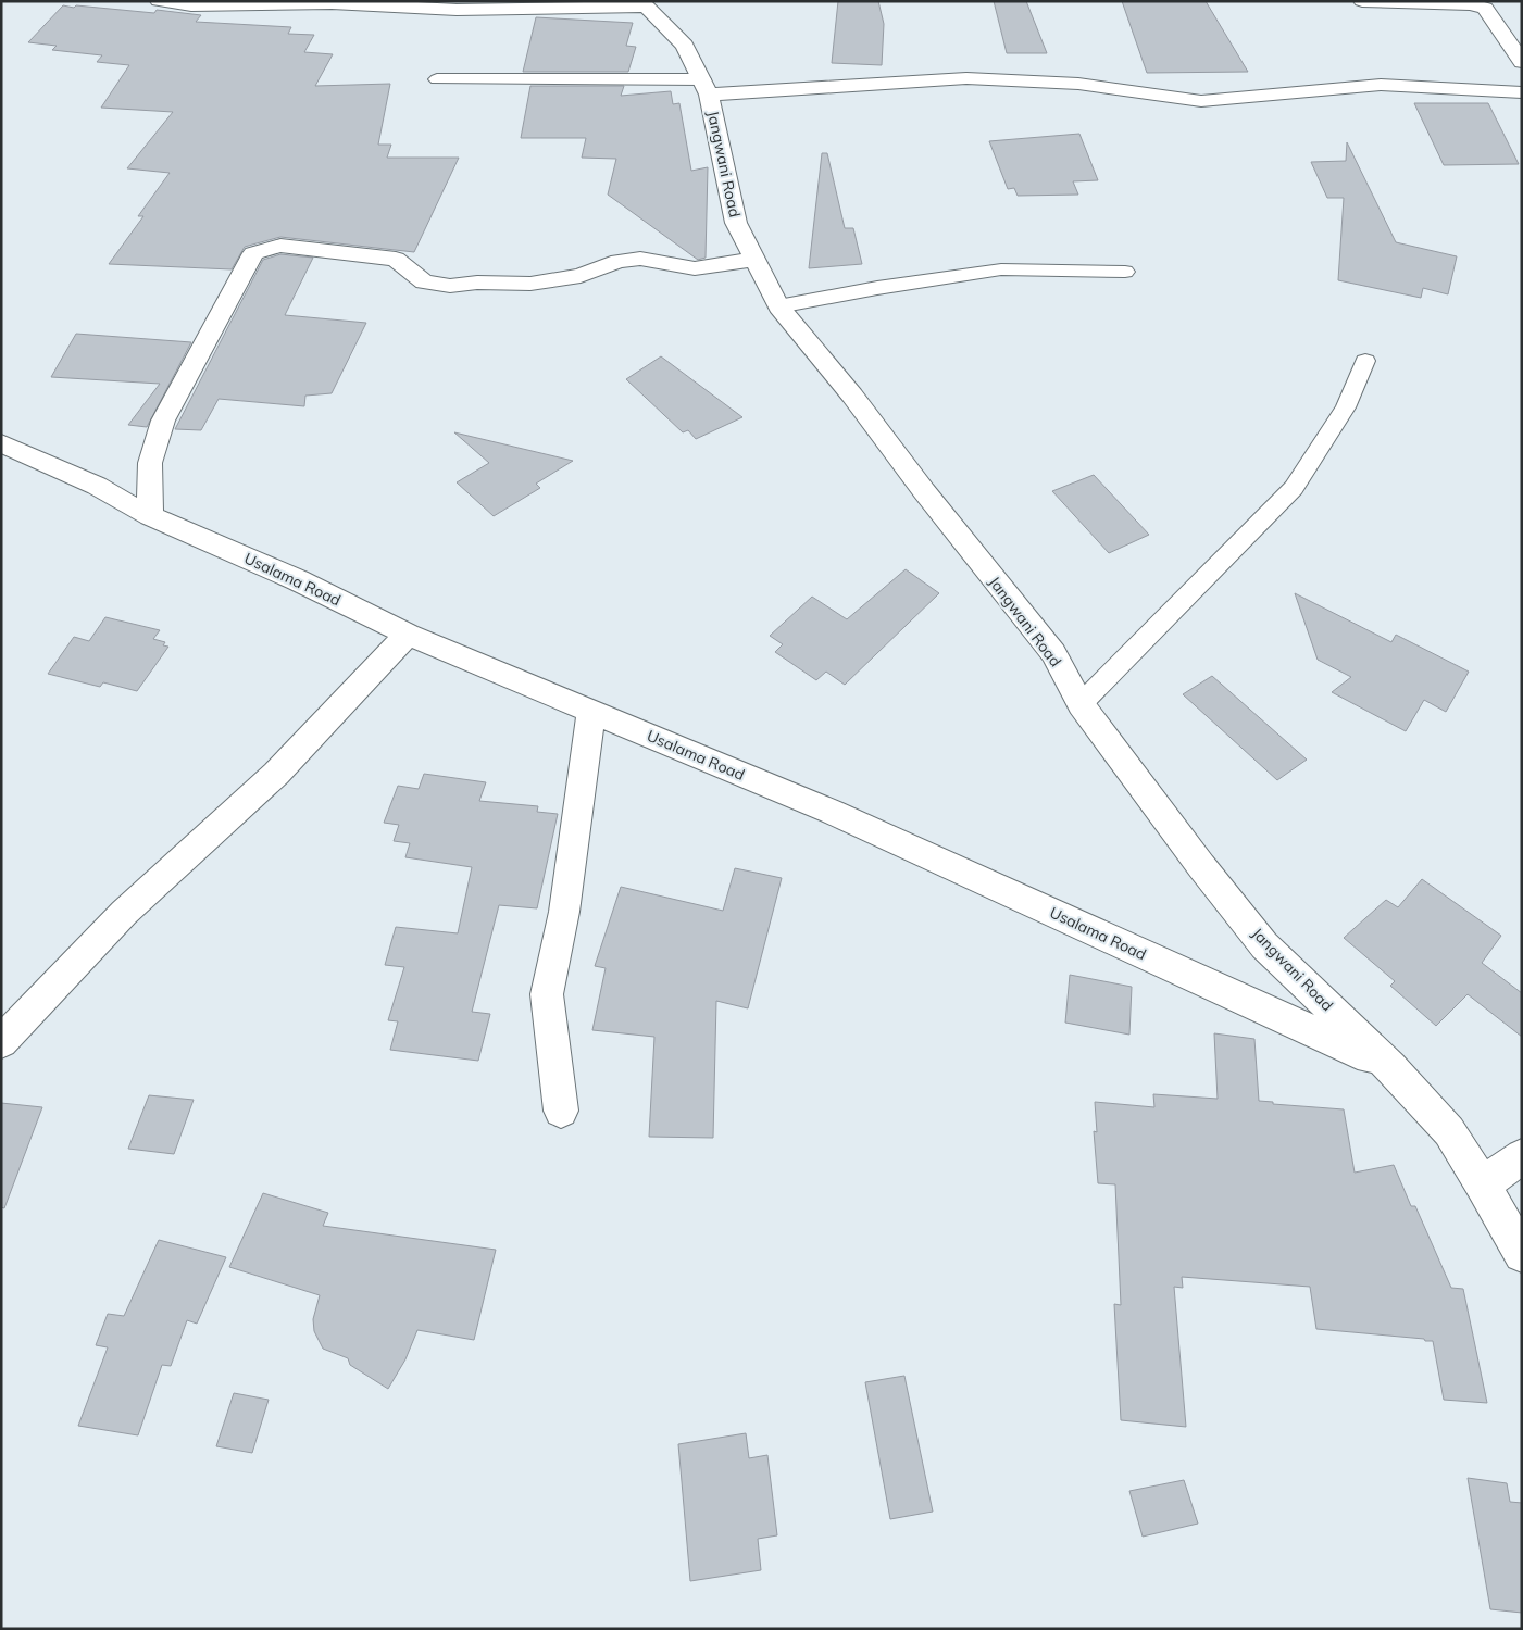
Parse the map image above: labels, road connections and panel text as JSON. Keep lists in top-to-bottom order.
{
  "streets": {
    "street": ["Jangwani Road", "Usalama Road"]
  },
  "crossings": [
    ["Jangwani Road", "Usalama Road"]
  ]
}
